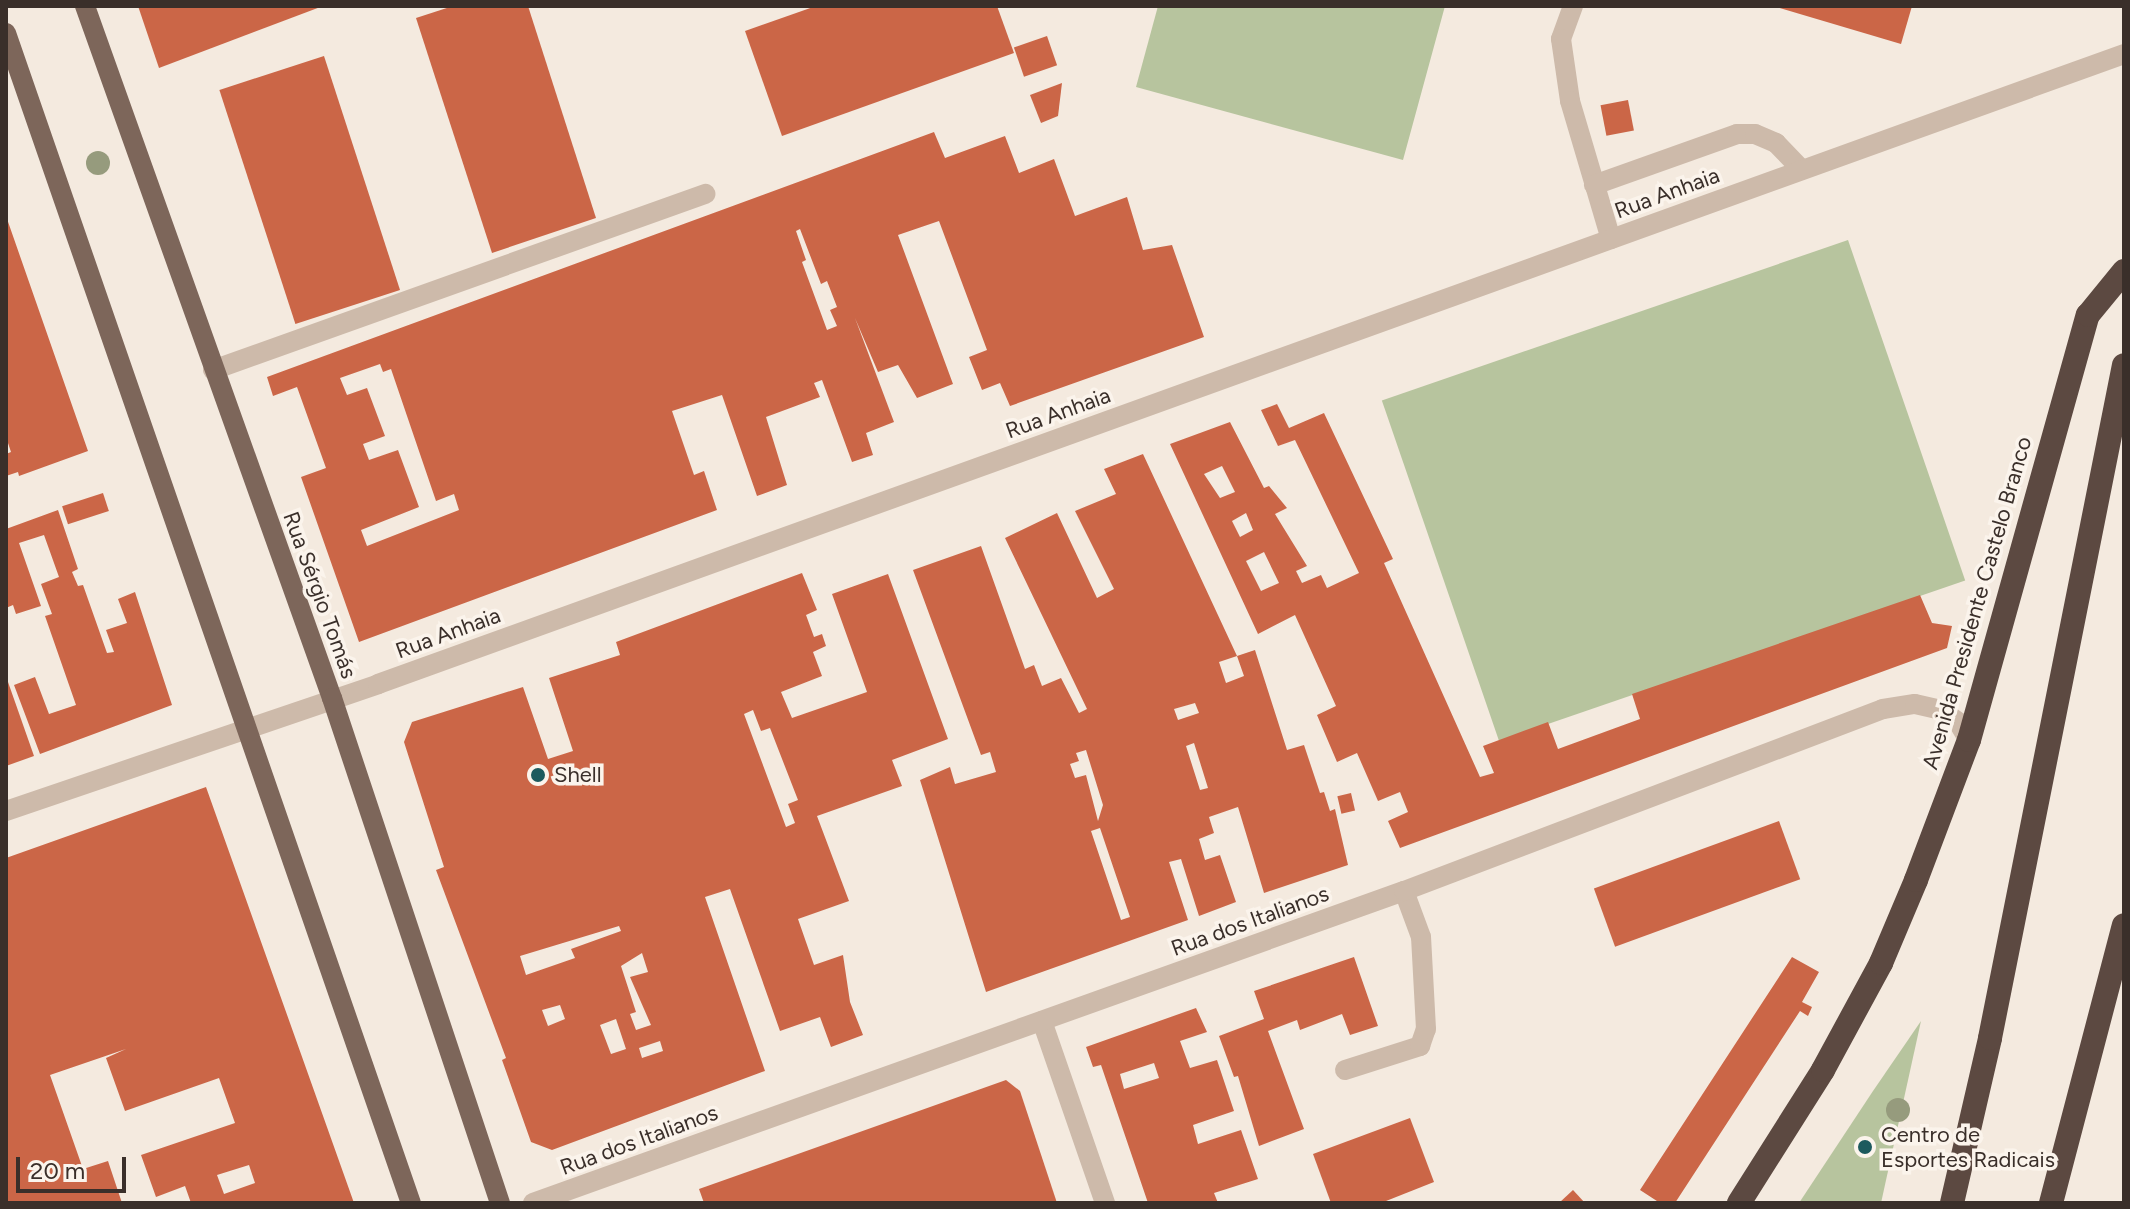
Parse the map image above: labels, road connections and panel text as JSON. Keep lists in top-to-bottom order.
{
  "streets": {
    "highway": ["Avenida Presidente Castelo Branco"],
    "main road": ["Rua Sérgio Tomás"],
    "street": ["Rua Anhaia", "Rua dos Italianos"]
  },
  "crossings": [
    ["Rua Anhaia", "Rua Sérgio Tomás"],
    ["Avenida Presidente Castelo Branco", "Rua dos Italianos"]
  ],
  "places": ["Shell", "Centro de Esportes Radicais"],
  "scale_bar": "20 m"
}
